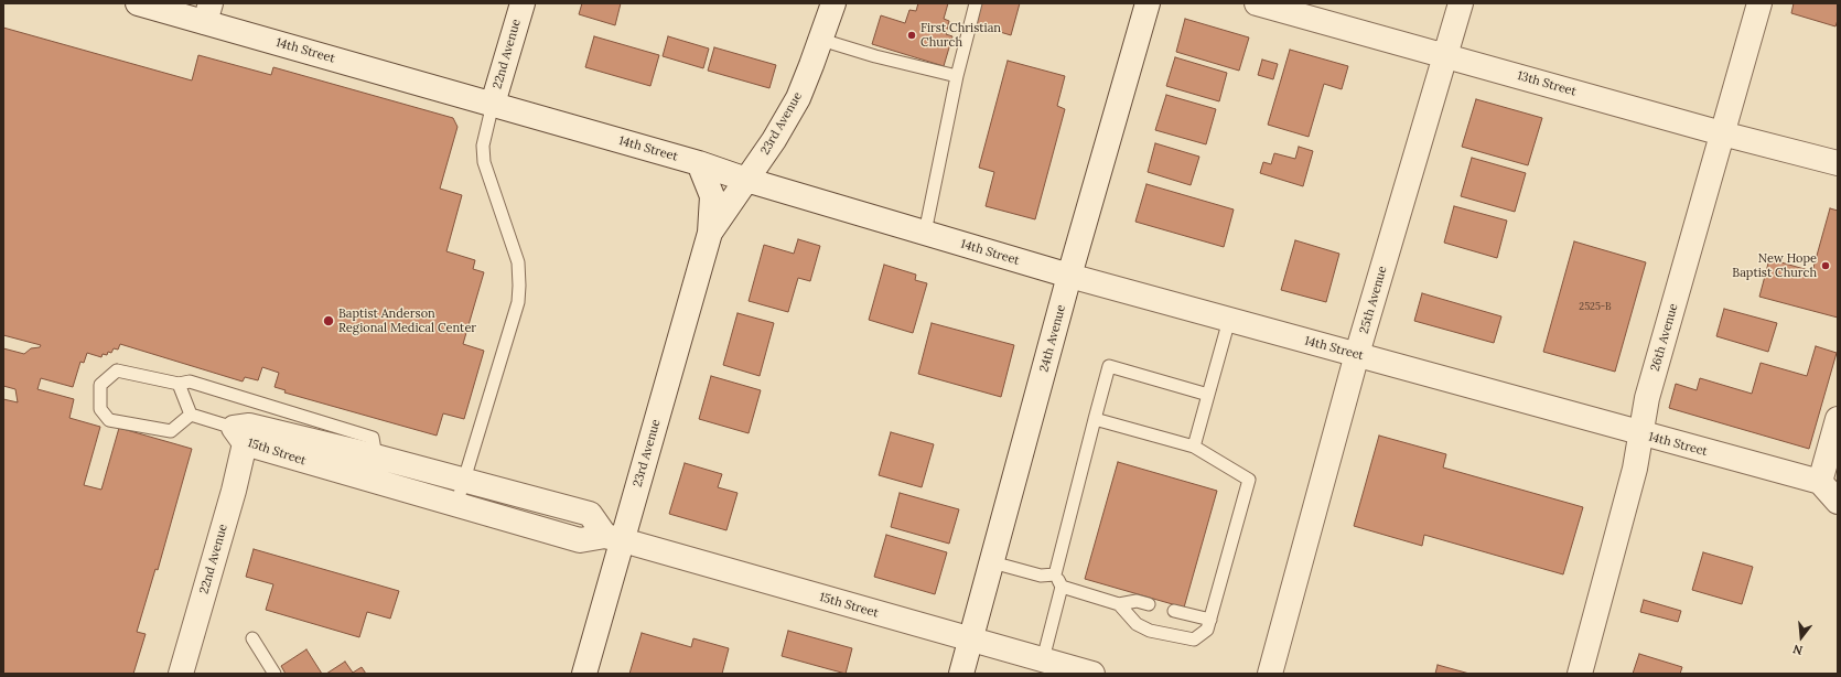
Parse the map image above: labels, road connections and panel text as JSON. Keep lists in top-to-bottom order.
{
  "streets": {
    "street": [
      "14th Street",
      "22nd Avenue",
      "13th Street",
      "23rd Avenue",
      "25th Avenue",
      "26th Avenue",
      "24th Avenue",
      "15th Street"
    ]
  },
  "crossings": [
    ["14th Street", "22nd Avenue"],
    ["14th Street", "23rd Avenue"],
    ["14th Street", "25th Avenue"],
    ["14th Street", "26th Avenue"],
    ["14th Street", "24th Avenue"],
    ["22nd Avenue", "15th Street"],
    ["13th Street", "25th Avenue"],
    ["13th Street", "26th Avenue"],
    ["23rd Avenue", "15th Street"],
    ["24th Avenue", "15th Street"]
  ],
  "places": ["First Christian Church", "New Hope Baptist Church", "Baptist Anderson Regional Medical Center"],
  "house_numbers": ["2525-B"],
  "north": "bottom"
}
